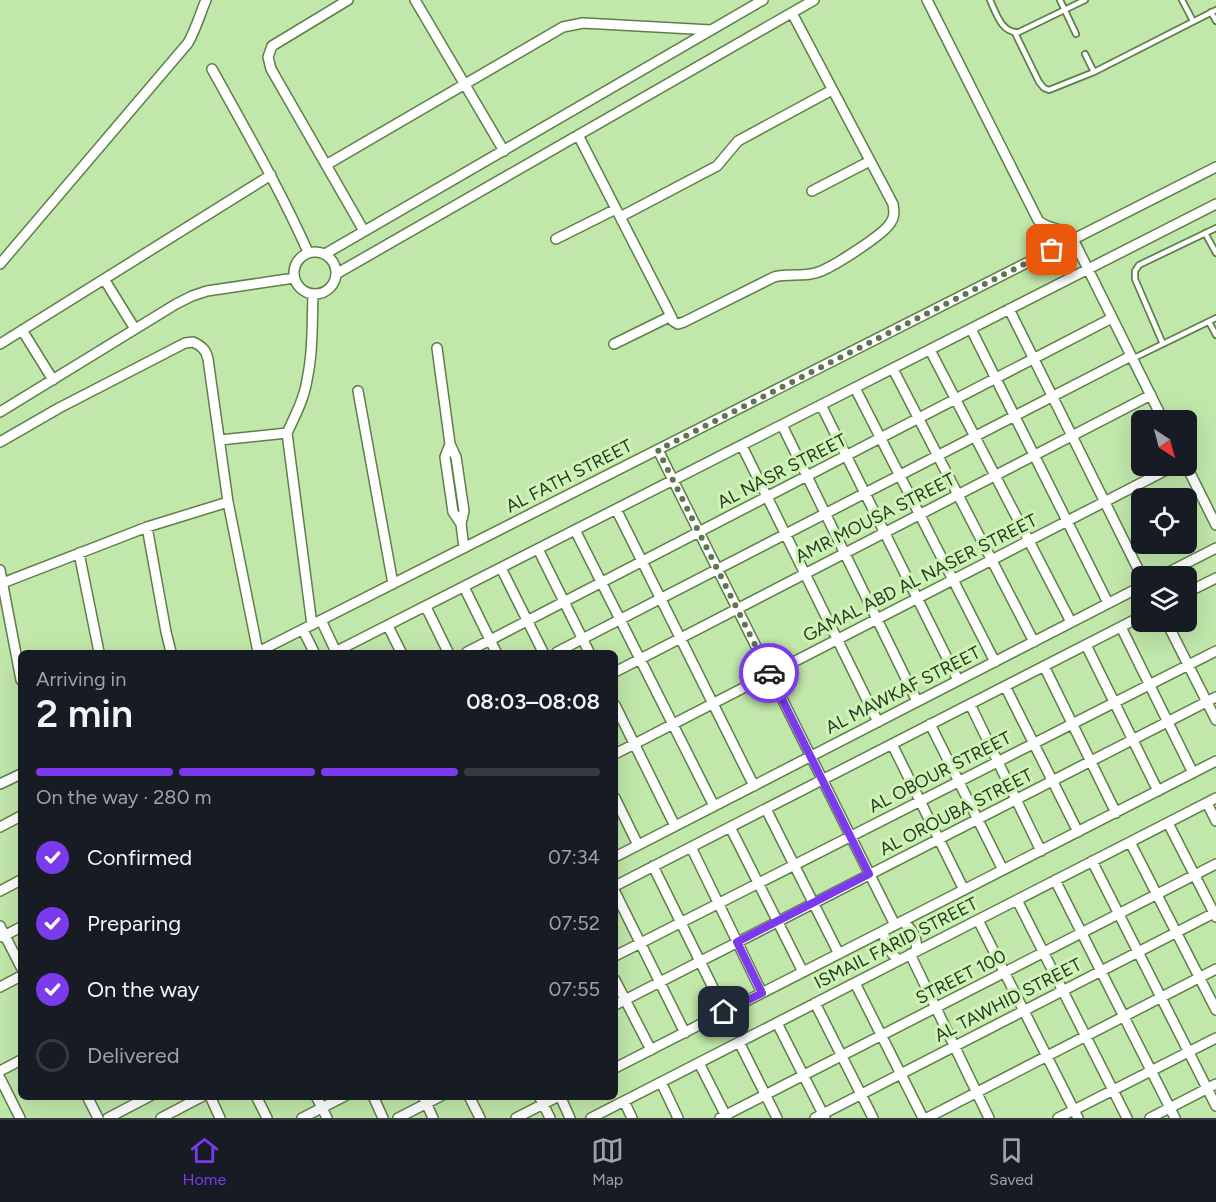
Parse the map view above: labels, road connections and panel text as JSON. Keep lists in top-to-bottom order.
{
  "streets": {
    "street": [
      "AL NASR STREET",
      "AL FATH STREET",
      "AMR MOUSA STREET",
      "GAMAL ABD AL NASER STREET",
      "AL MAWKAF STREET",
      "AL OBOUR STREET",
      "AL OROUBA STREET",
      "ISMAIL FARID STREET",
      "STREET 100",
      "AL TAWHID STREET"
    ]
  },
  "north": "bottom right",
  "page": {
    "heading": ["2 min", "Arriving in", "08:03–08:08"],
    "bar": "On the way · 280 m",
    "list": [
      ["Confirmed", "07:34"],
      ["Preparing", "07:52"],
      ["On the way", "07:55"],
      "Delivered"
    ],
    "tabs": ["Home", "Map", "Saved"]
  }
}
